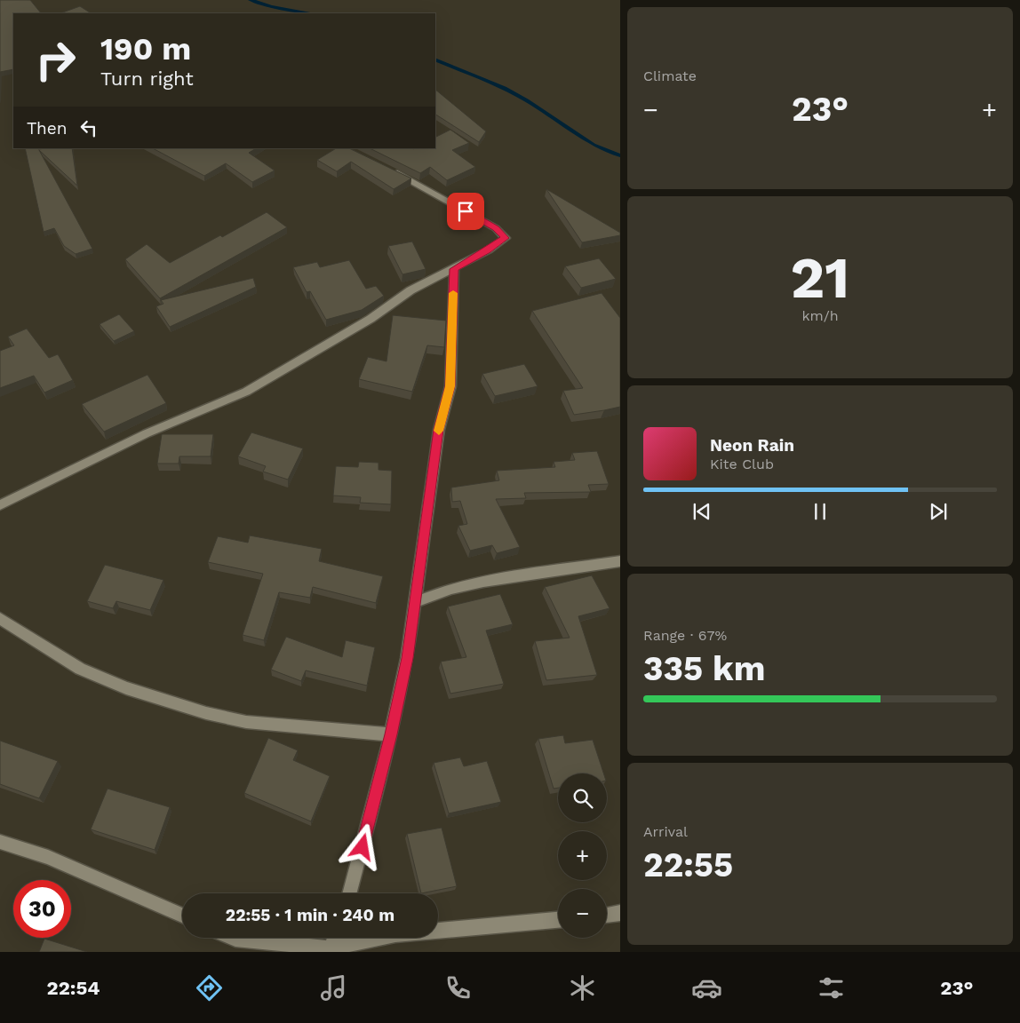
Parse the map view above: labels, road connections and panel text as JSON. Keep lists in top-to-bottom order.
{
  "page": {
    "tile": [
      "Climate",
      ["21", "km/h"],
      ["Range · 67%", "335 km"],
      ["Arrival", "22:55"]
    ],
    "turn": ["190 m", "Turn right"],
    "heat": ["−", "23°", "+"],
    "then": "Then",
    "song": ["Neon Rain", "Kite Club"],
    "map_buttons": ["+", "−"],
    "limit": "30",
    "trip": "22:55 · 1 min · 240 m",
    "tabs": ["22:54", "23°"]
  }
}
